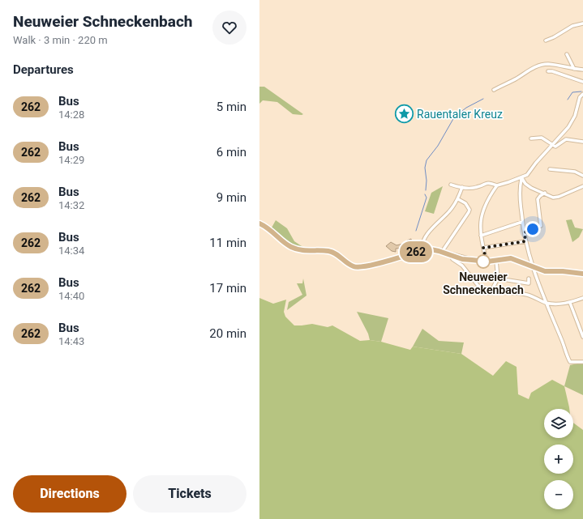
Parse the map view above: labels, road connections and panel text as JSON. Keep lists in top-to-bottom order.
{
  "places": {
    "place": ["Rauentaler Kreuz"],
    "other": ["Neuweier Schneckenbach"]
  },
  "lines": ["bus line 262"],
  "page": {
    "heading": [
      ["Neuweier Schneckenbach", "Walk · 3 min · 220 m"],
      "Departures"
    ],
    "on_map": "262",
    "list": [
      {
        "mark": "262",
        "name": "Bus",
        "note": "14:28",
        "value": "5 min"
      },
      {
        "mark": "262",
        "name": "Bus",
        "note": "14:29",
        "value": "6 min"
      },
      {
        "mark": "262",
        "name": "Bus",
        "note": "14:32",
        "value": "9 min"
      },
      {
        "mark": "262",
        "name": "Bus",
        "note": "14:34",
        "value": "11 min"
      },
      {
        "mark": "262",
        "name": "Bus",
        "note": "14:40",
        "value": "17 min"
      },
      {
        "mark": "262",
        "name": "Bus",
        "note": "14:43",
        "value": "20 min"
      }
    ],
    "map_buttons": ["+", "−"],
    "buttons": ["Directions", "Tickets"]
  }
}
